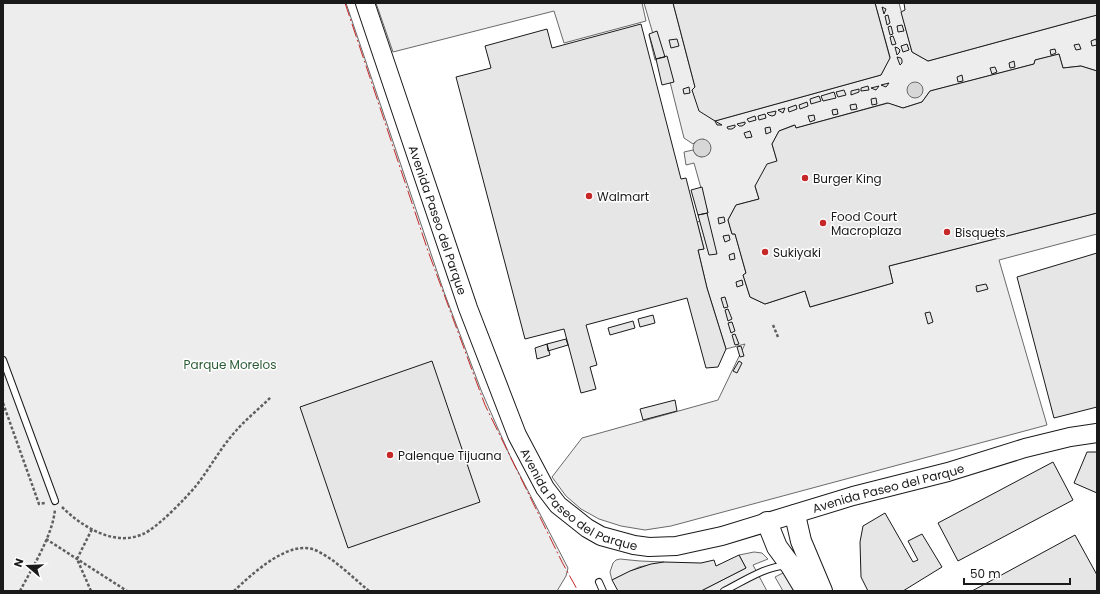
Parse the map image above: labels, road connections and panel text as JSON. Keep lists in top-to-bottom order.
{
  "streets": {
    "main road": ["Avenida Paseo del Parque"]
  },
  "parks": ["Parque Morelos"],
  "places": [
    "Burger King",
    "Walmart",
    "Food Court Macroplaza",
    "Bisquets",
    "Sukiyaki",
    "Palenque Tijuana"
  ],
  "scale_bar": "50 m",
  "north": "left"
}
